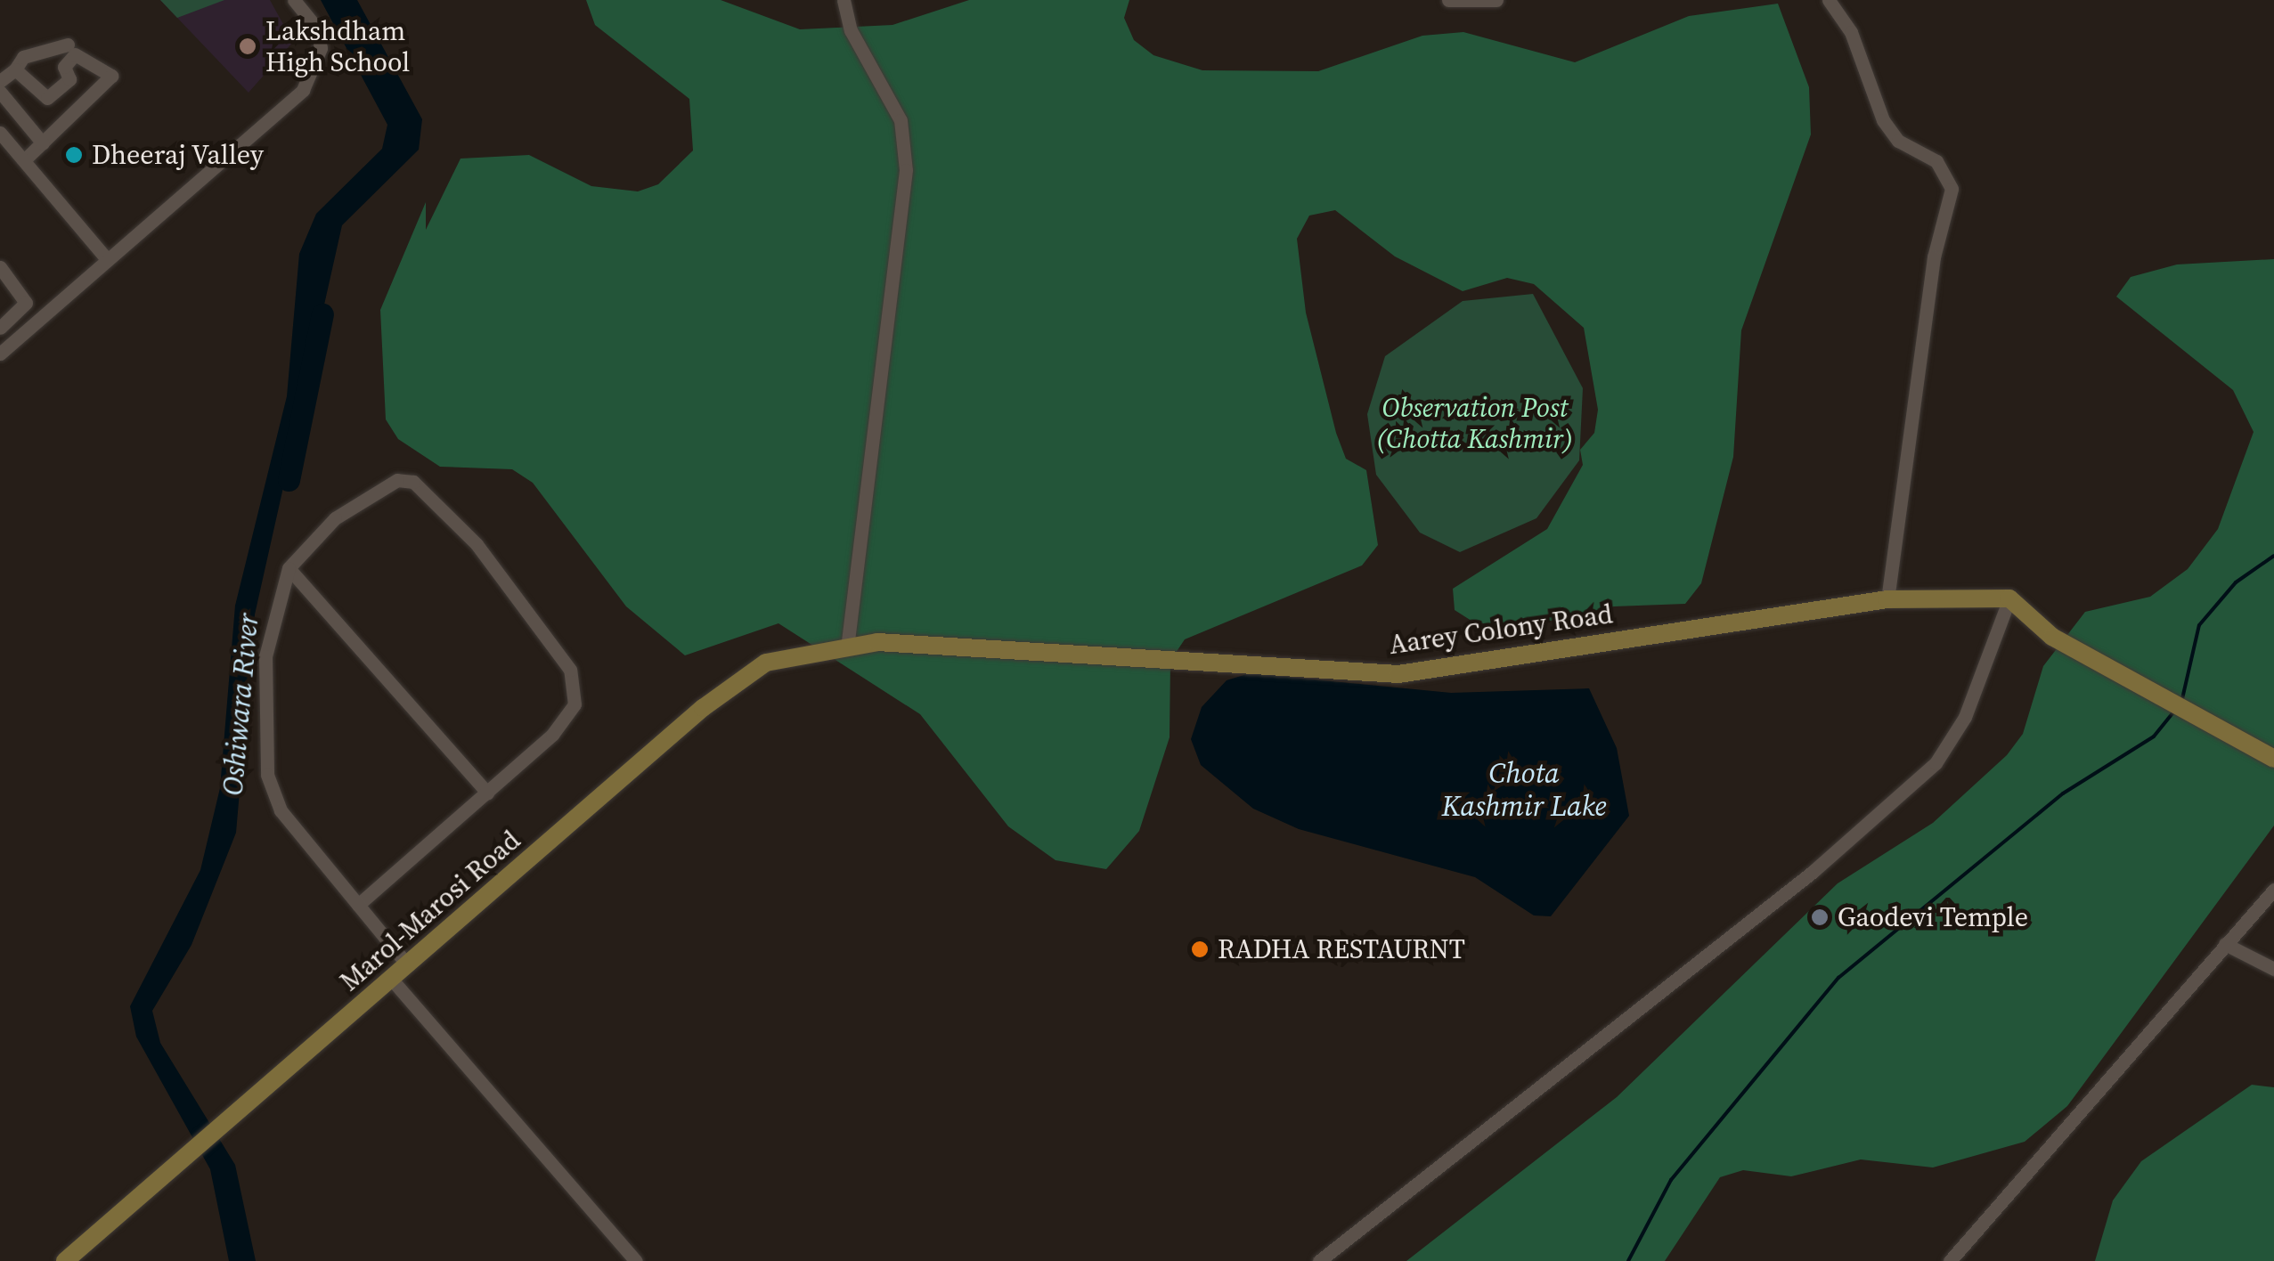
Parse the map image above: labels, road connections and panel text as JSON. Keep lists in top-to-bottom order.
{
  "streets": {
    "main road": ["Aarey Colony Road", "Marol-Marosi Road"]
  },
  "crossings": [
    ["Aarey Colony Road", "Marol-Marosi Road"]
  ],
  "water": ["Oshiwara River", "Chota Kashmir Lake"],
  "parks": ["Observation Post (Chotta Kashmir)"],
  "places": [
    "Lakshdham High School",
    "Dheeraj Valley",
    "Gaodevi Temple",
    "RADHA RESTAURNT"
  ]
}
